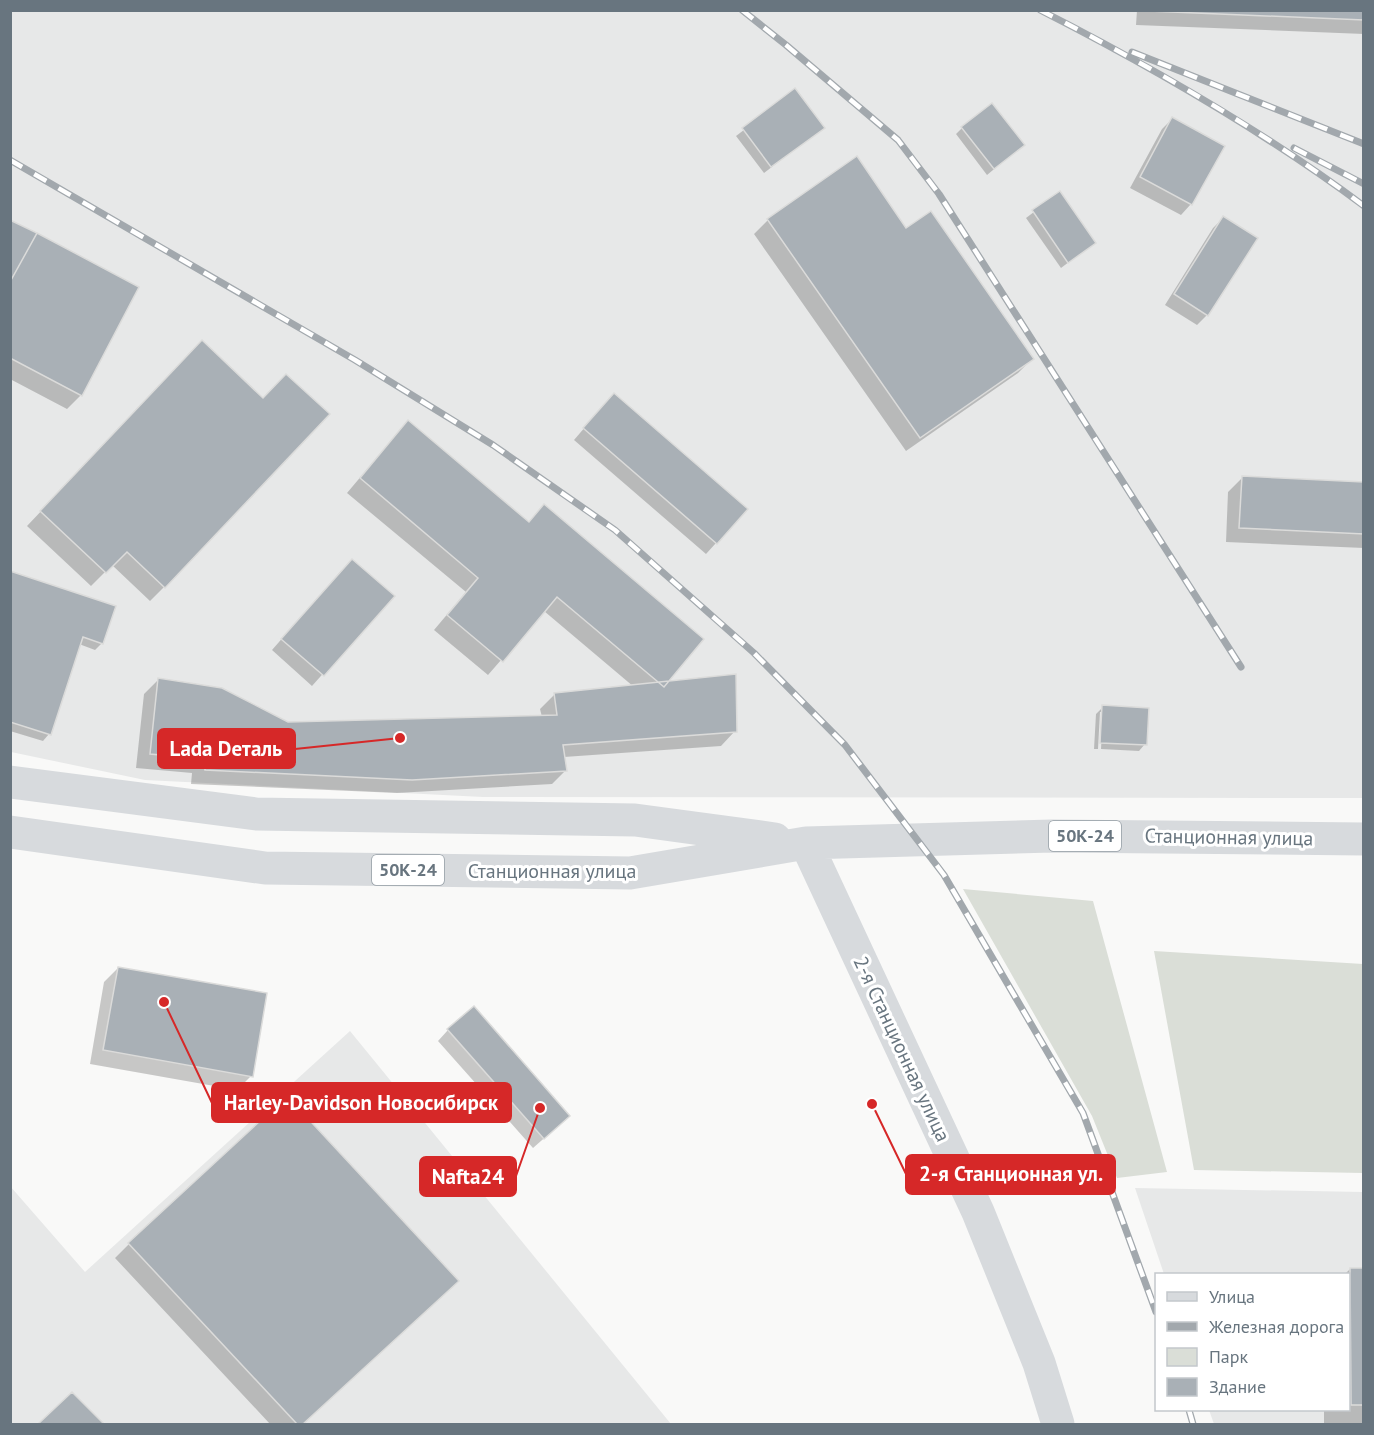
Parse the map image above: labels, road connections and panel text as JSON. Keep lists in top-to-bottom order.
{
  "streets": {
    "main road": ["50К-24", "Станционная улица", "2-я Станционная улица"]
  },
  "crossings": [
    ["Станционная улица", "2-я Станционная улица"]
  ],
  "places": [
    "Lada Dеталь",
    "Harley-Davidson Новосибирск",
    "2-я Станционная ул.",
    "Nafta24"
  ],
  "legend": [
    "Улица",
    "Железная дорога",
    "Парк",
    "Здание"
  ]
}
